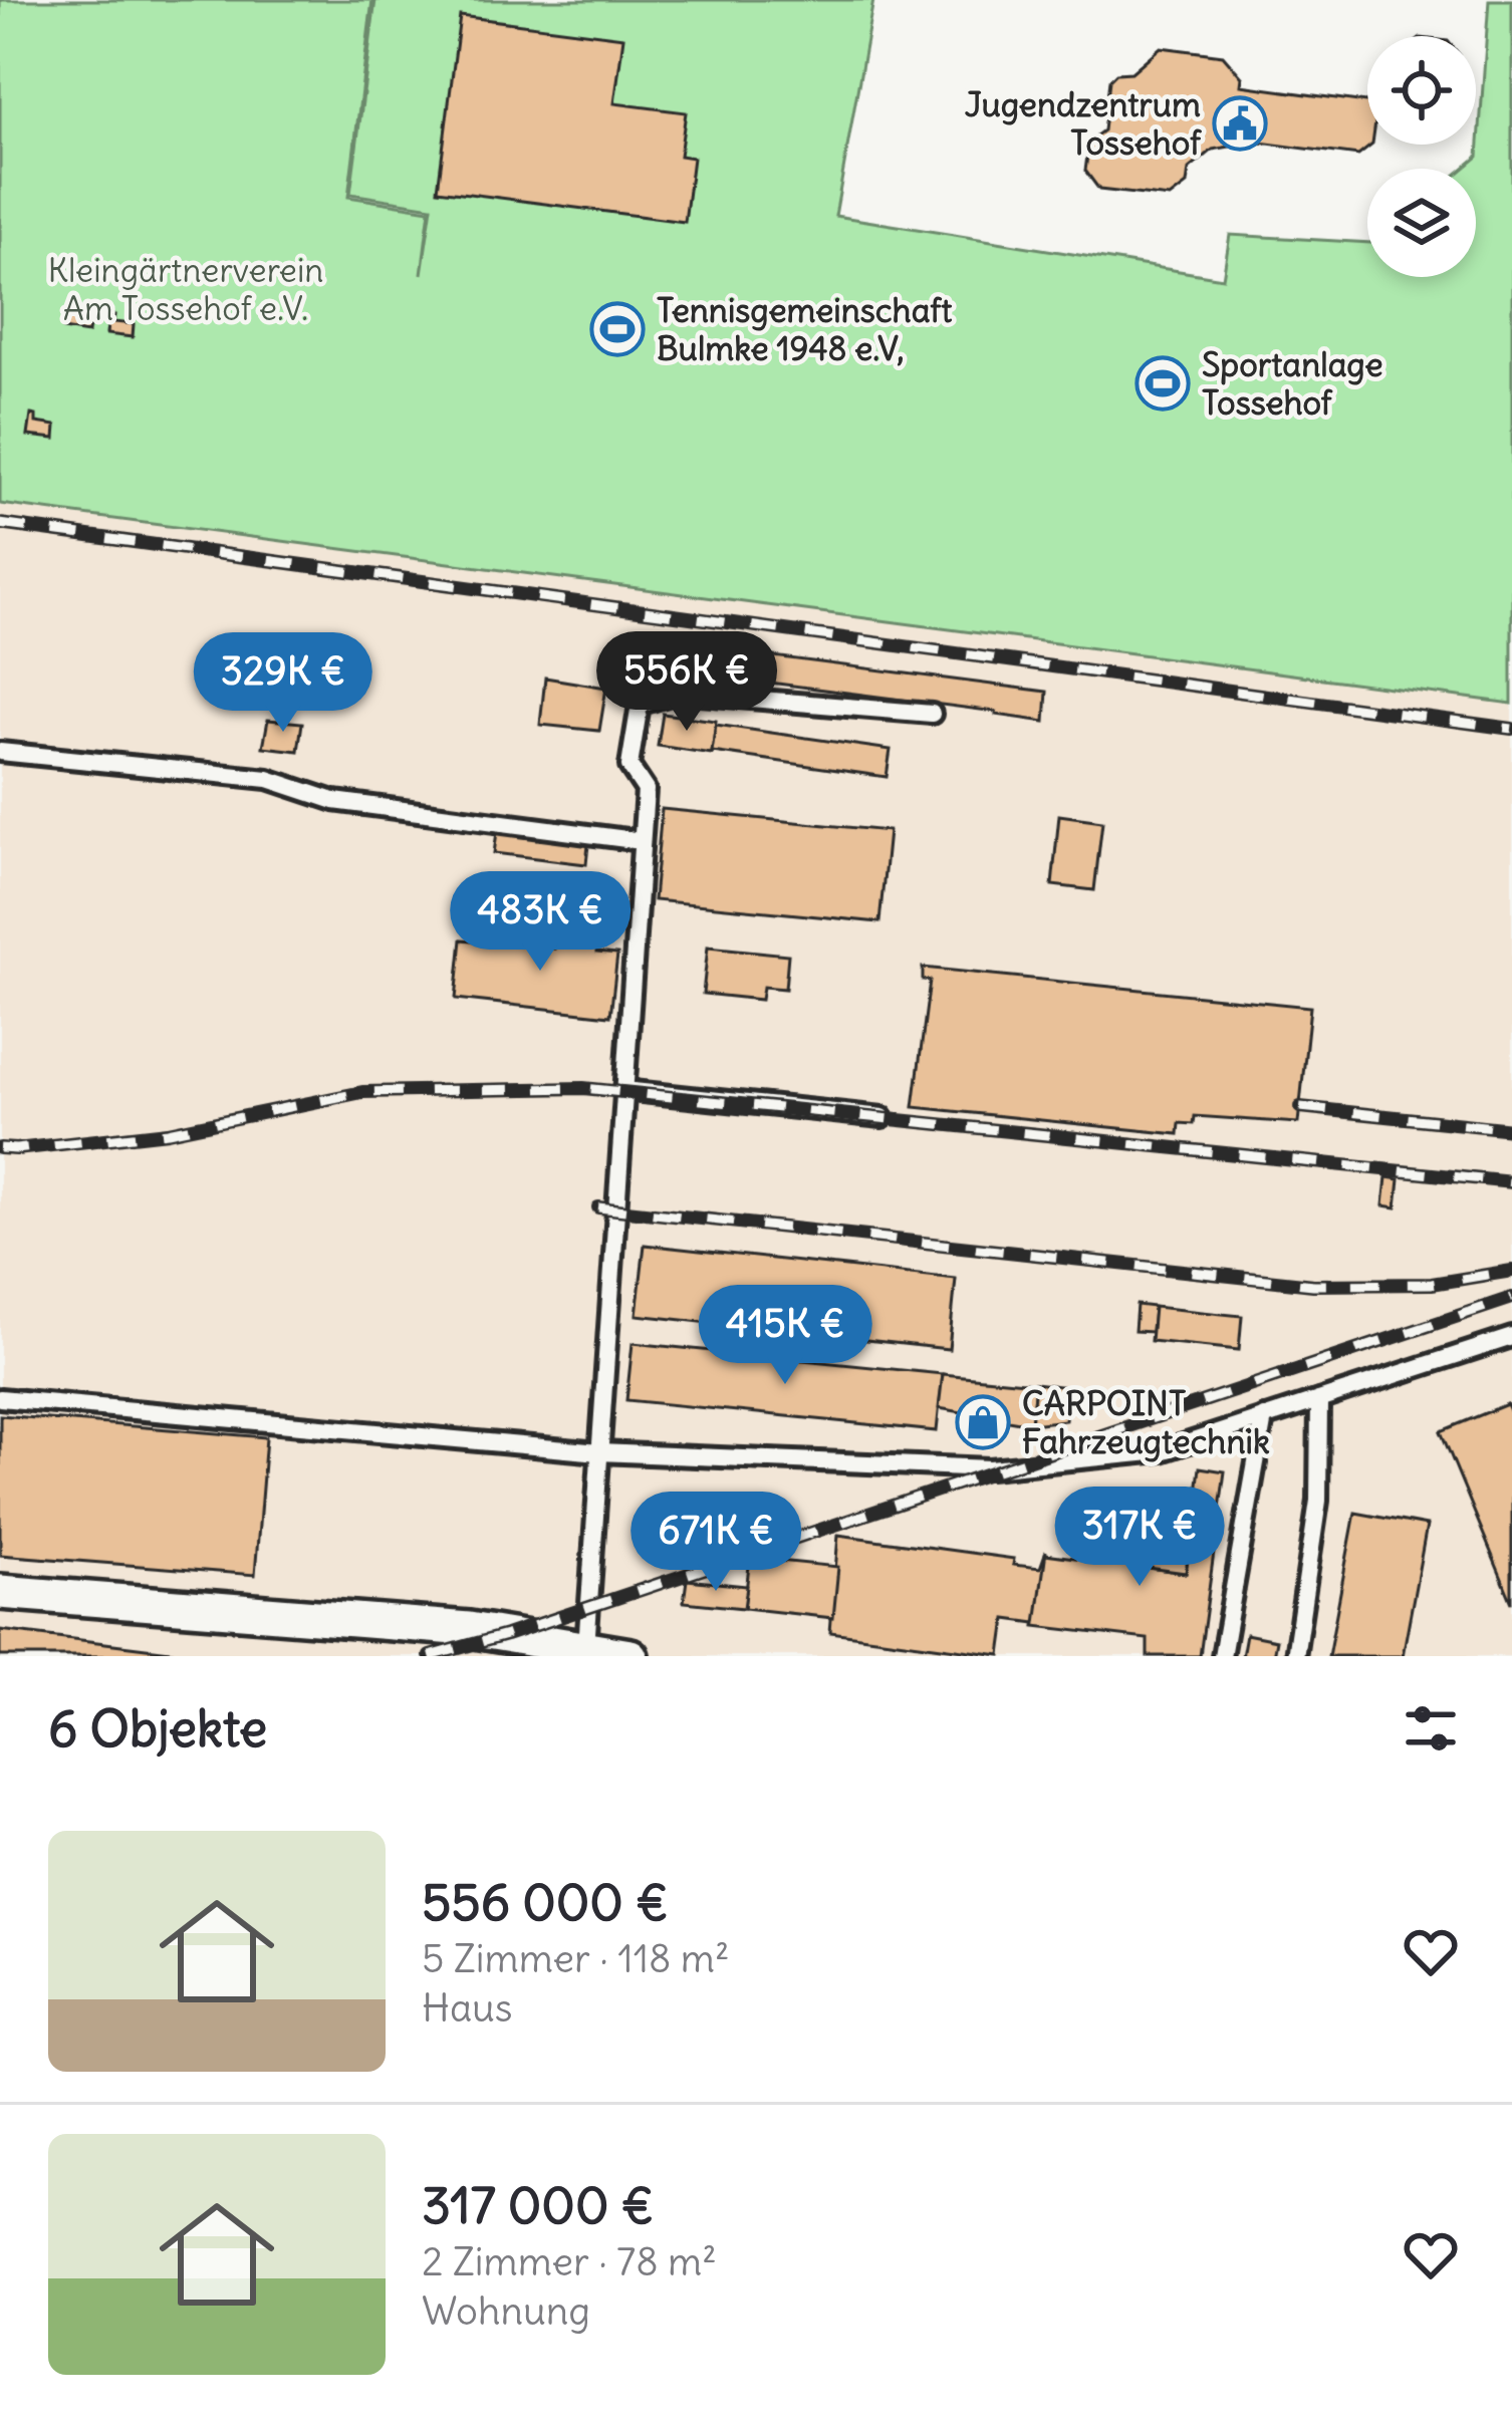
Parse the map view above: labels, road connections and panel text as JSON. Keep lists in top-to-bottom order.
{
  "parks": ["Kleingärtnerverein Am Tossehof e.V."],
  "places": {
    "public building": ["Jugendzentrum Tossehof"],
    "sports": ["Tennisgemeinschaft Bulmke 1948 e.V,", "Sportanlage Tossehof"],
    "shop": ["CARPOINT Fahrzeugtechnik"]
  },
  "page": {
    "price": [
      "556K €",
      "329K €",
      "483K €",
      "415K €",
      "317K €",
      "671K €"
    ],
    "heading": "6 Objekte",
    "list": [
      {
        "name": "556 000 €",
        "note": "5 Zimmer · 118 m² · Haus"
      },
      {
        "name": "317 000 €",
        "note": "2 Zimmer · 78 m² · Wohnung"
      }
    ]
  }
}
